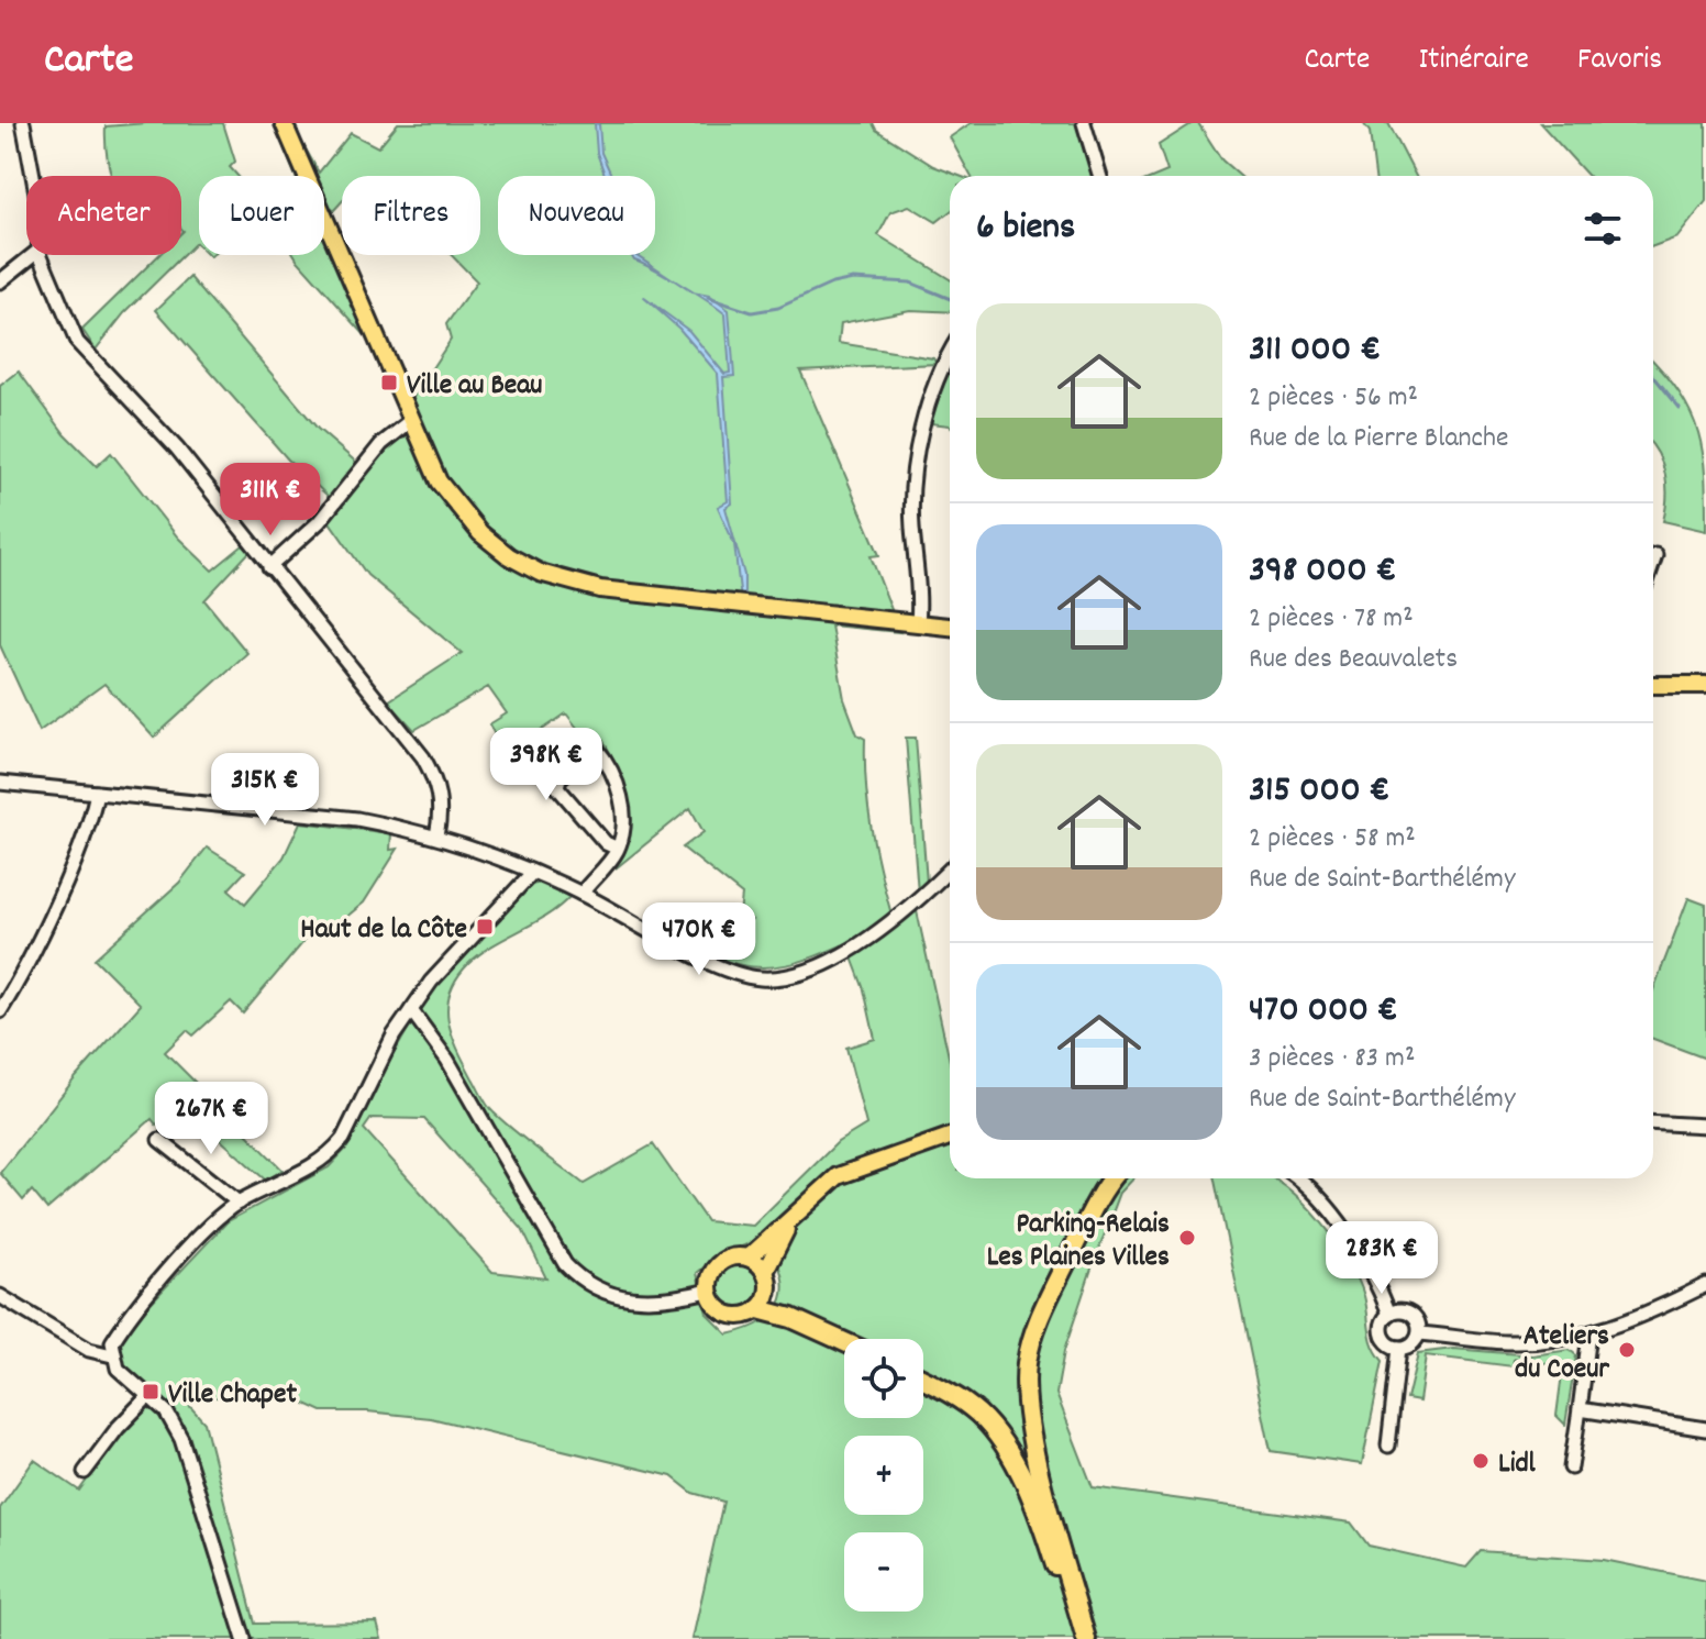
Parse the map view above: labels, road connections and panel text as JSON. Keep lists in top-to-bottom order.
{
  "places": {
    "transit": ["Ville au Beau", "Haut de la Côte", "Ville Chapet"],
    "other": ["Parking-Relais Les Plaines Villes", "Ateliers du Coeur", "Lidl"]
  },
  "page": {
    "header": "Carte",
    "nav": ["Carte", "Itinéraire", "Favoris"],
    "chip": [
      "Acheter",
      "Louer",
      "Filtres",
      "Nouveau"
    ],
    "heading": "6 biens",
    "list": [
      {
        "name": "311 000 €",
        "note": "2 pièces · 56 m² · Rue de la Pierre Blanche"
      },
      {
        "name": "398 000 €",
        "note": "2 pièces · 78 m² · Rue des Beauvalets"
      },
      {
        "name": "315 000 €",
        "note": "2 pièces · 58 m² · Rue de Saint-Barthélémy"
      },
      {
        "name": "470 000 €",
        "note": "3 pièces · 83 m² · Rue de Saint-Barthélémy"
      }
    ],
    "price": [
      "311K €",
      "398K €",
      "315K €",
      "470K €",
      "267K €",
      "283K €"
    ],
    "map_buttons": ["+", "−"]
  }
}
